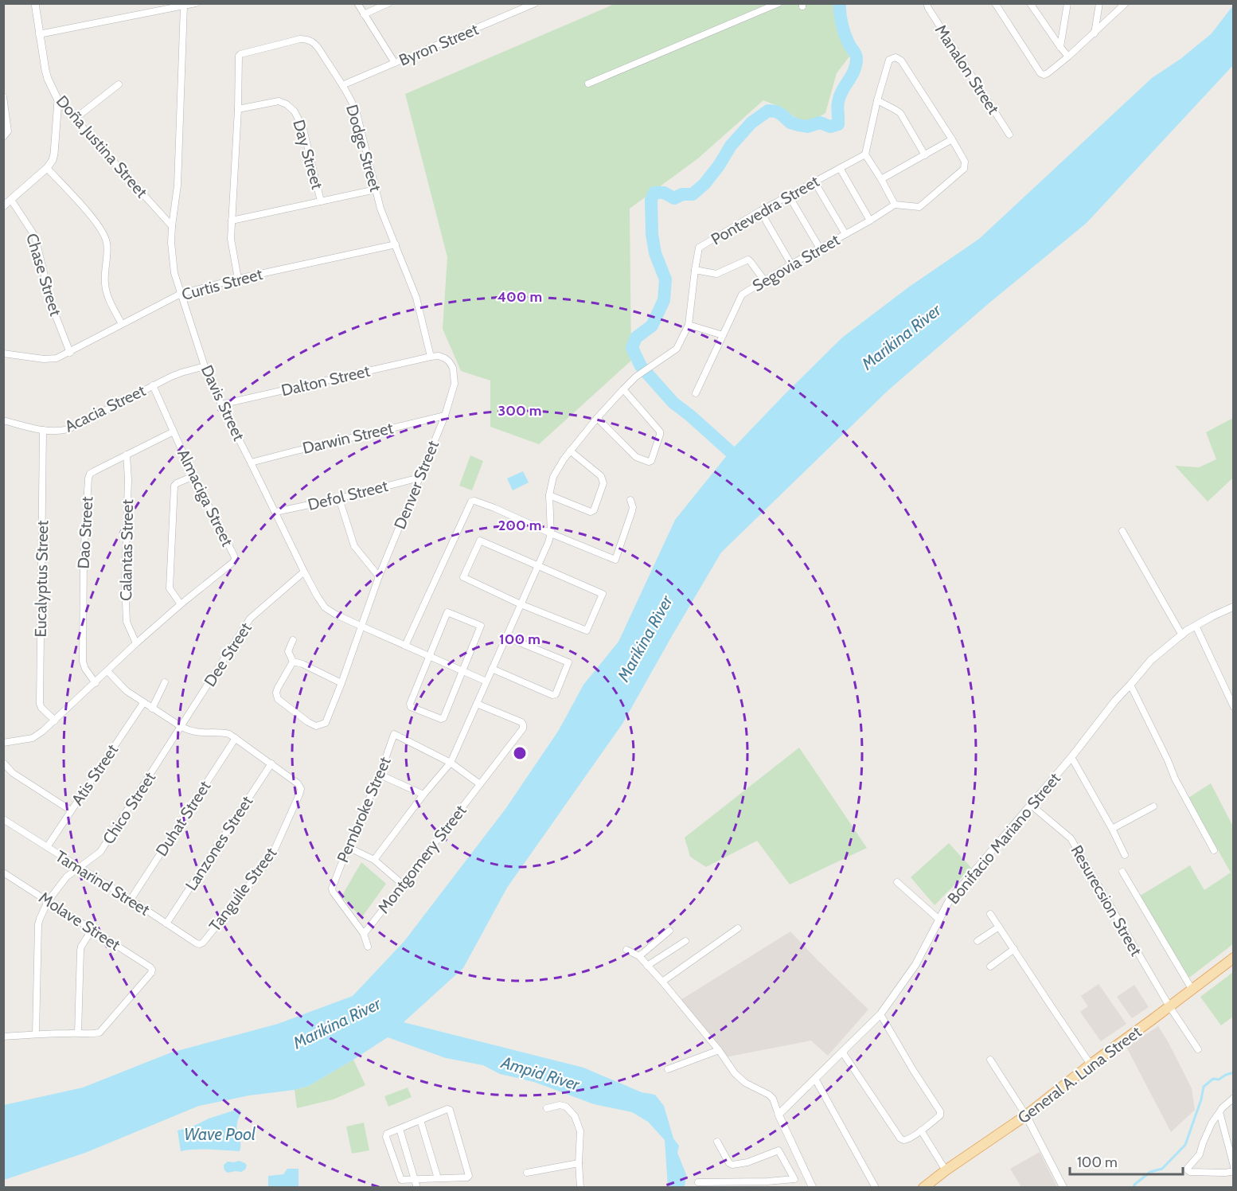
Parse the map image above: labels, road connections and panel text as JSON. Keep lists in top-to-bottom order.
{
  "streets": {
    "main road": ["General A. Luna Street"],
    "street": [
      "Byron Street",
      "Manalon Street",
      "Doña Justina Street",
      "Dodge Street",
      "Day Street",
      "Pontevedra Street",
      "Segovia Street",
      "Chase Street",
      "Curtis Street",
      "Dalton Street",
      "Davis Street",
      "Acacia Street",
      "Darwin Street",
      "Denver Street",
      "Defol Street",
      "Almaciga Street",
      "Dao Street",
      "Calantas Street",
      "Eucalyptus Street",
      "Dee Street",
      "Atis Street",
      "Chico Street",
      "Pembroke Street",
      "Duhat Street",
      "Bonifacio Mariano Street",
      "Lanzones Street",
      "Montgomery Street",
      "Tamarind Street",
      "Tanguile Street",
      "Resurecsion Street",
      "Molave Street"
    ]
  },
  "crossings": [
    ["Byron Street", "Dodge Street"],
    ["Doña Justina Street", "Davis Street"],
    ["Dodge Street", "Day Street"],
    ["Dodge Street", "Curtis Street"],
    ["Dodge Street", "Dalton Street"],
    ["Dodge Street", "Denver Street"],
    ["Chase Street", "Curtis Street"],
    ["Curtis Street", "Davis Street"],
    ["Dalton Street", "Davis Street"],
    ["Dalton Street", "Denver Street"],
    ["Davis Street", "Acacia Street"],
    ["Davis Street", "Darwin Street"],
    ["Davis Street", "Denver Street"],
    ["Davis Street", "Defol Street"],
    ["Davis Street", "Dee Street"],
    ["Acacia Street", "Almaciga Street"],
    ["Acacia Street", "Eucalyptus Street"],
    ["Darwin Street", "Denver Street"],
    ["Denver Street", "Defol Street"],
    ["Almaciga Street", "Dao Street"],
    ["Almaciga Street", "Calantas Street"],
    ["Almaciga Street", "Eucalyptus Street"],
    ["Dao Street", "Calantas Street"],
    ["Dee Street", "Chico Street"],
    ["Atis Street", "Tamarind Street"],
    ["Chico Street", "Tamarind Street"],
    ["Chico Street", "Molave Street"],
    ["Pembroke Street", "Montgomery Street"],
    ["Duhat Street", "Tamarind Street"],
    ["Bonifacio Mariano Street", "Resurecsion Street"],
    ["Lanzones Street", "Tamarind Street"],
    ["Lanzones Street", "Tanguile Street"],
    ["Tamarind Street", "Tanguile Street"],
    ["Resurecsion Street", "General A. Luna Street"]
  ],
  "water": ["Marikina River", "Ampid River", "Wave Pool"],
  "scale_bar": "100 m",
  "rings": [
    "400 m",
    "300 m",
    "200 m",
    "100 m"
  ]
}
